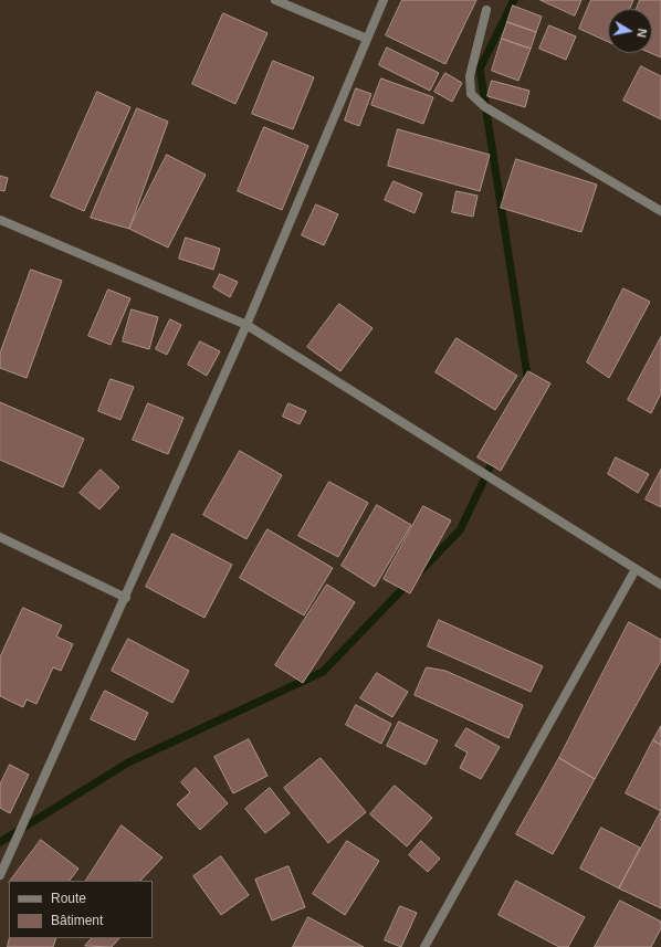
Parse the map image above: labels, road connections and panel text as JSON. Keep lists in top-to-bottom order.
{
  "legend": ["Route", "Bâtiment"],
  "north": "right"
}
